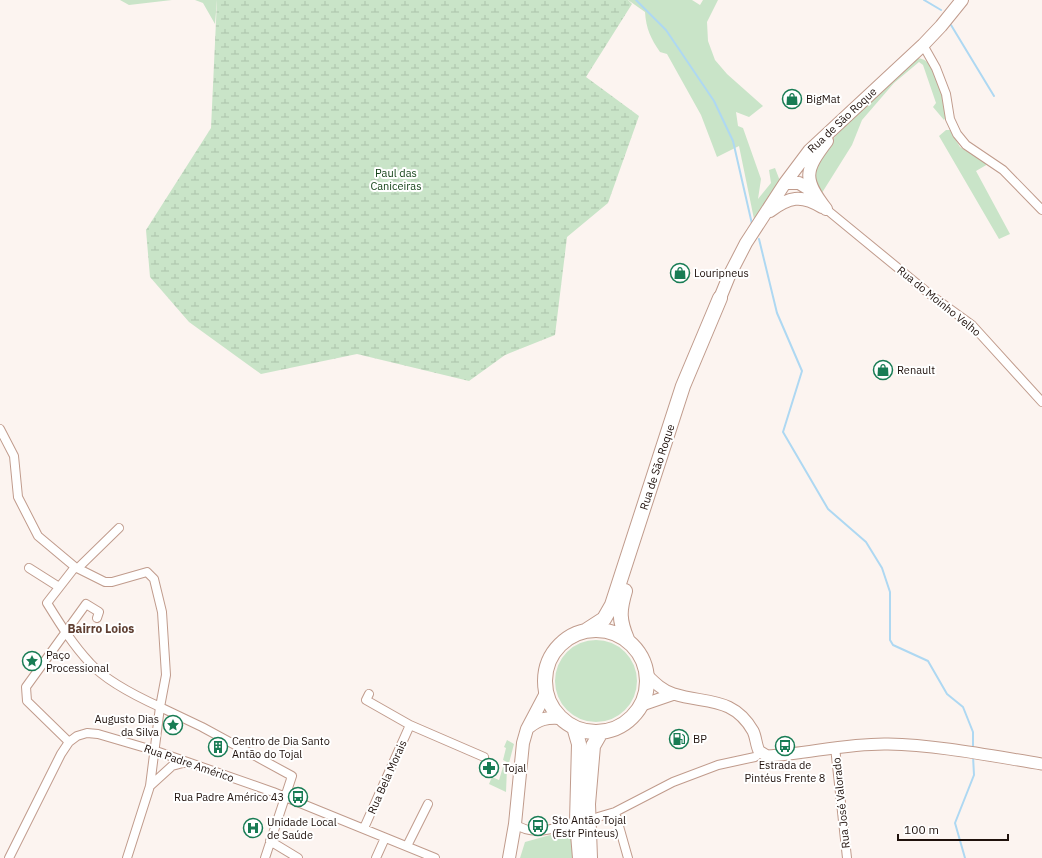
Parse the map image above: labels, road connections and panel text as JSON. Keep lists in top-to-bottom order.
{
  "streets": {
    "highway": ["Rua de São Roque"],
    "street": [
      "Rua do Moinho Velho",
      "Rua Padre Américo",
      "Rua Bela Morais",
      "Rua José Valorado"
    ]
  },
  "crossings": [
    ["Rua Padre Américo", "Rua Bela Morais"]
  ],
  "districts": ["Bairro Loios"],
  "parks": ["Paul das Caniceiras"],
  "places": {
    "shop": ["BigMat", "Louripneus", "Renault"],
    "place": ["Paço Processional", "Augusto Dias da Silva"],
    "fuel station": ["BP"],
    "bus stop": ["Estrada de Pintéus Frente 8", "Rua Padre Américo 43", "Sto Antão Tojal (Estr Pinteus)"],
    "building": ["Centro de Dia Santo Antão do Tojal"],
    "pharmacy": ["Tojal"],
    "hospital": ["Unidade Local de Saúde"]
  },
  "scale_bar": "100 m"
}
